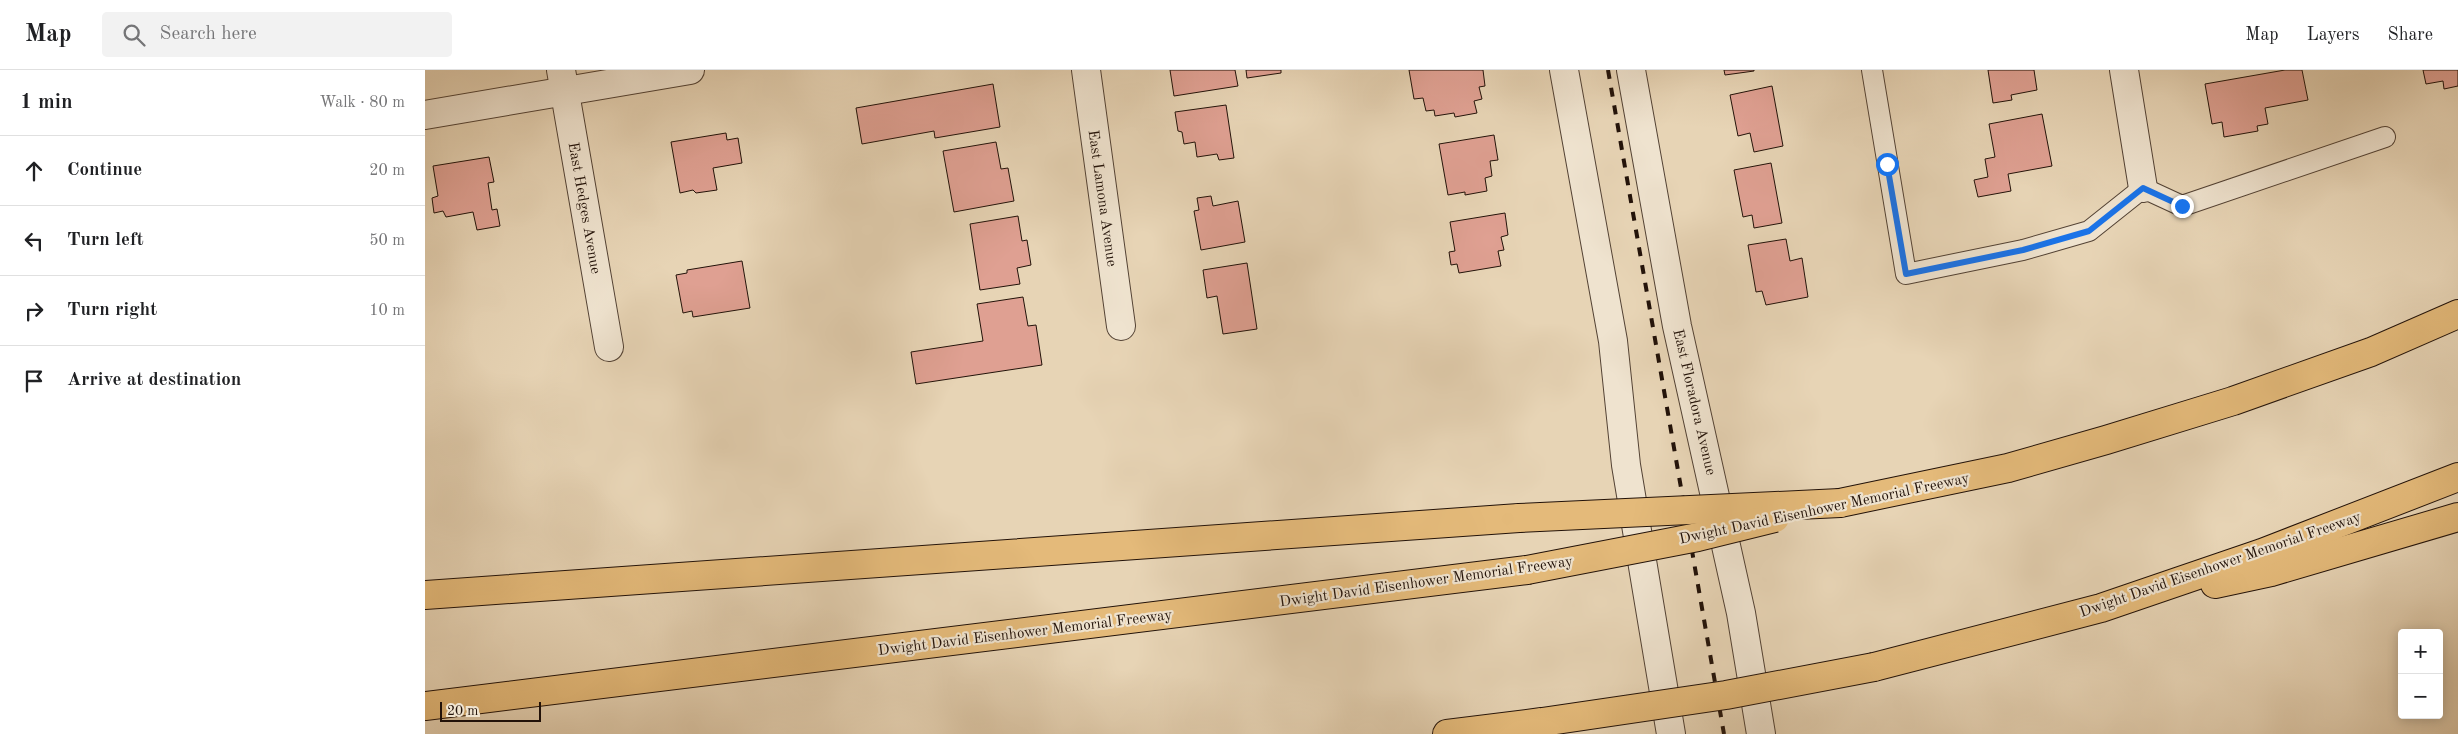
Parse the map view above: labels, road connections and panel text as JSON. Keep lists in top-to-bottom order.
{
  "streets": {
    "highway": ["Dwight David Eisenhower Memorial Freeway"],
    "street": ["East Lamona Avenue", "East Hedges Avenue", "East Floradora Avenue"]
  },
  "scale_bar": "20 m",
  "page": {
    "header": "Map",
    "search": "Search here",
    "nav": ["Map", "Layers", "Share"],
    "heading": ["1 min", "Walk · 80 m"],
    "list": [
      ["Continue", "20 m"],
      ["Turn left", "50 m"],
      ["Turn right", "10 m"],
      "Arrive at destination"
    ],
    "map_buttons": ["+", "−"],
    "scale": "20 m"
  }
}
